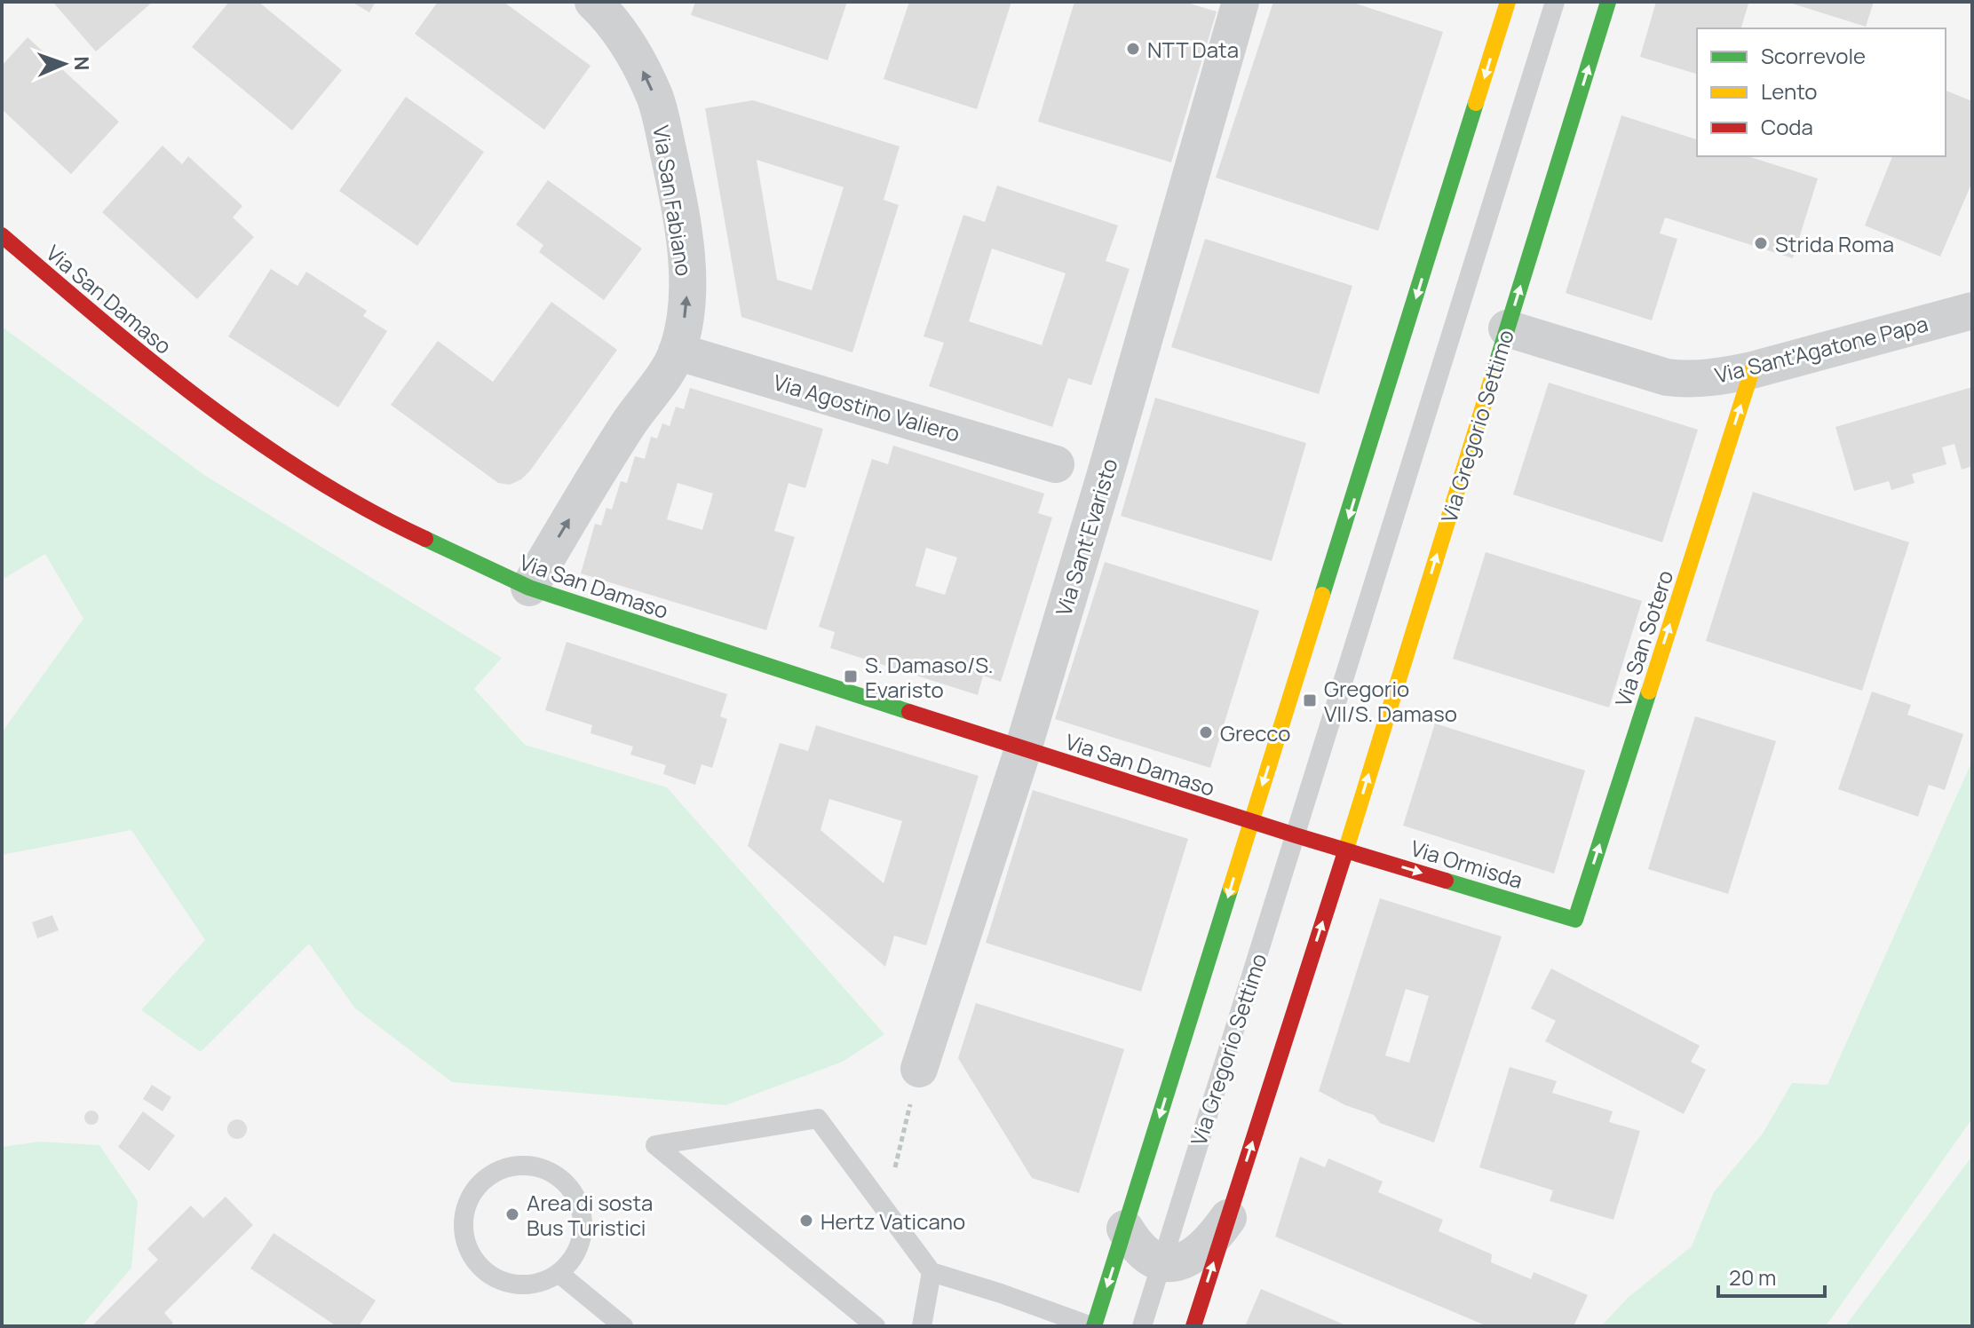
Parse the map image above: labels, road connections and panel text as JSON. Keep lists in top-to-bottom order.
{
  "streets": {
    "main road": [
      "Via San Damaso",
      "Via Gregorio Settimo",
      "Via San Sotero",
      "Via Ormisda"
    ],
    "street": [
      "Via San Fabiano",
      "Via Sant'Agatone Papa",
      "Via Agostino Valiero",
      "Via Sant'Evaristo"
    ]
  },
  "crossings": [
    ["Via San Fabiano", "Via San Damaso"],
    ["Via San Fabiano", "Via Agostino Valiero"],
    ["Via San Damaso", "Via Gregorio Settimo"],
    ["Via San Damaso", "Via Sant'Evaristo"],
    ["Via Sant'Agatone Papa", "Via Gregorio Settimo"],
    ["Via Sant'Agatone Papa", "Via San Sotero"],
    ["Via Gregorio Settimo", "Via Ormisda"],
    ["Via San Sotero", "Via Ormisda"]
  ],
  "one_way": ["Via San Fabiano", "Via San Sotero", "Via Ormisda"],
  "places": {
    "other": [
      "NTT Data",
      "Strida Roma",
      "Grecco",
      "Area di sosta Bus Turistici",
      "Hertz Vaticano"
    ],
    "transit": ["S. Damaso/S. Evaristo", "Gregorio VII/S. Damaso"]
  },
  "legend": ["Scorrevole", "Lento", "Coda"],
  "scale_bar": "20 m",
  "north": "right"
}
